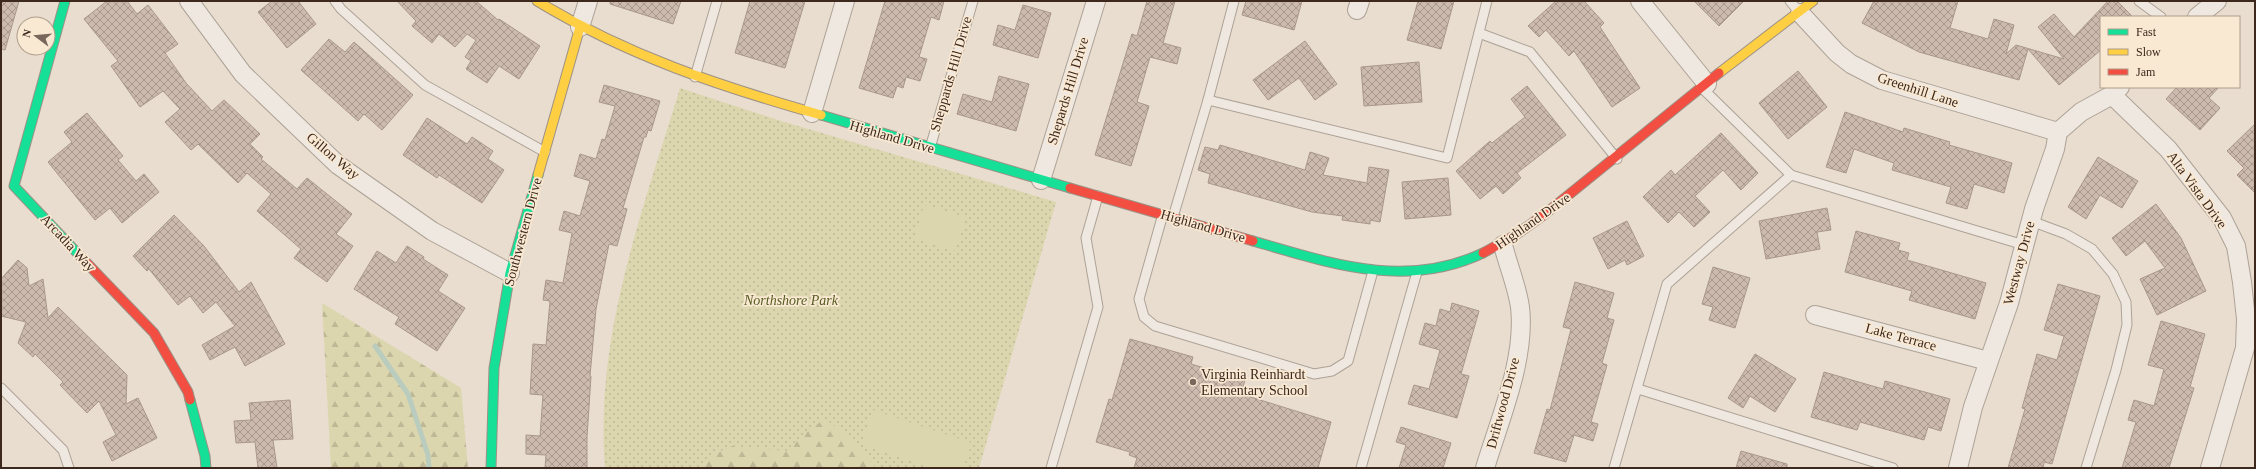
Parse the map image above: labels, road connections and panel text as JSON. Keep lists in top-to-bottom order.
{
  "streets": {
    "street": [
      "Greenhill Lane",
      "Shepards Hill Drive",
      "Highland Drive",
      "Gillon Way",
      "Alta Vista Drive",
      "Southwestern Drive",
      "Arcadia Way",
      "Westway Drive",
      "Lake Terrace",
      "Driftwood Drive"
    ],
    "lane": ["Sheppards Hill Drive"]
  },
  "crossings": [
    ["Sheppards Hill Drive", "Highland Drive"],
    ["Greenhill Lane", "Highland Drive"],
    ["Greenhill Lane", "Westway Drive"],
    ["Shepards Hill Drive", "Highland Drive"],
    ["Highland Drive", "Southwestern Drive"],
    ["Highland Drive", "Driftwood Drive"],
    ["Gillon Way", "Southwestern Drive"],
    ["Westway Drive", "Lake Terrace"]
  ],
  "parks": ["Northshore Park"],
  "places": ["Virginia Reinhardt Elementary School"],
  "legend": ["Fast", "Slow", "Jam"],
  "north": "left"
}
